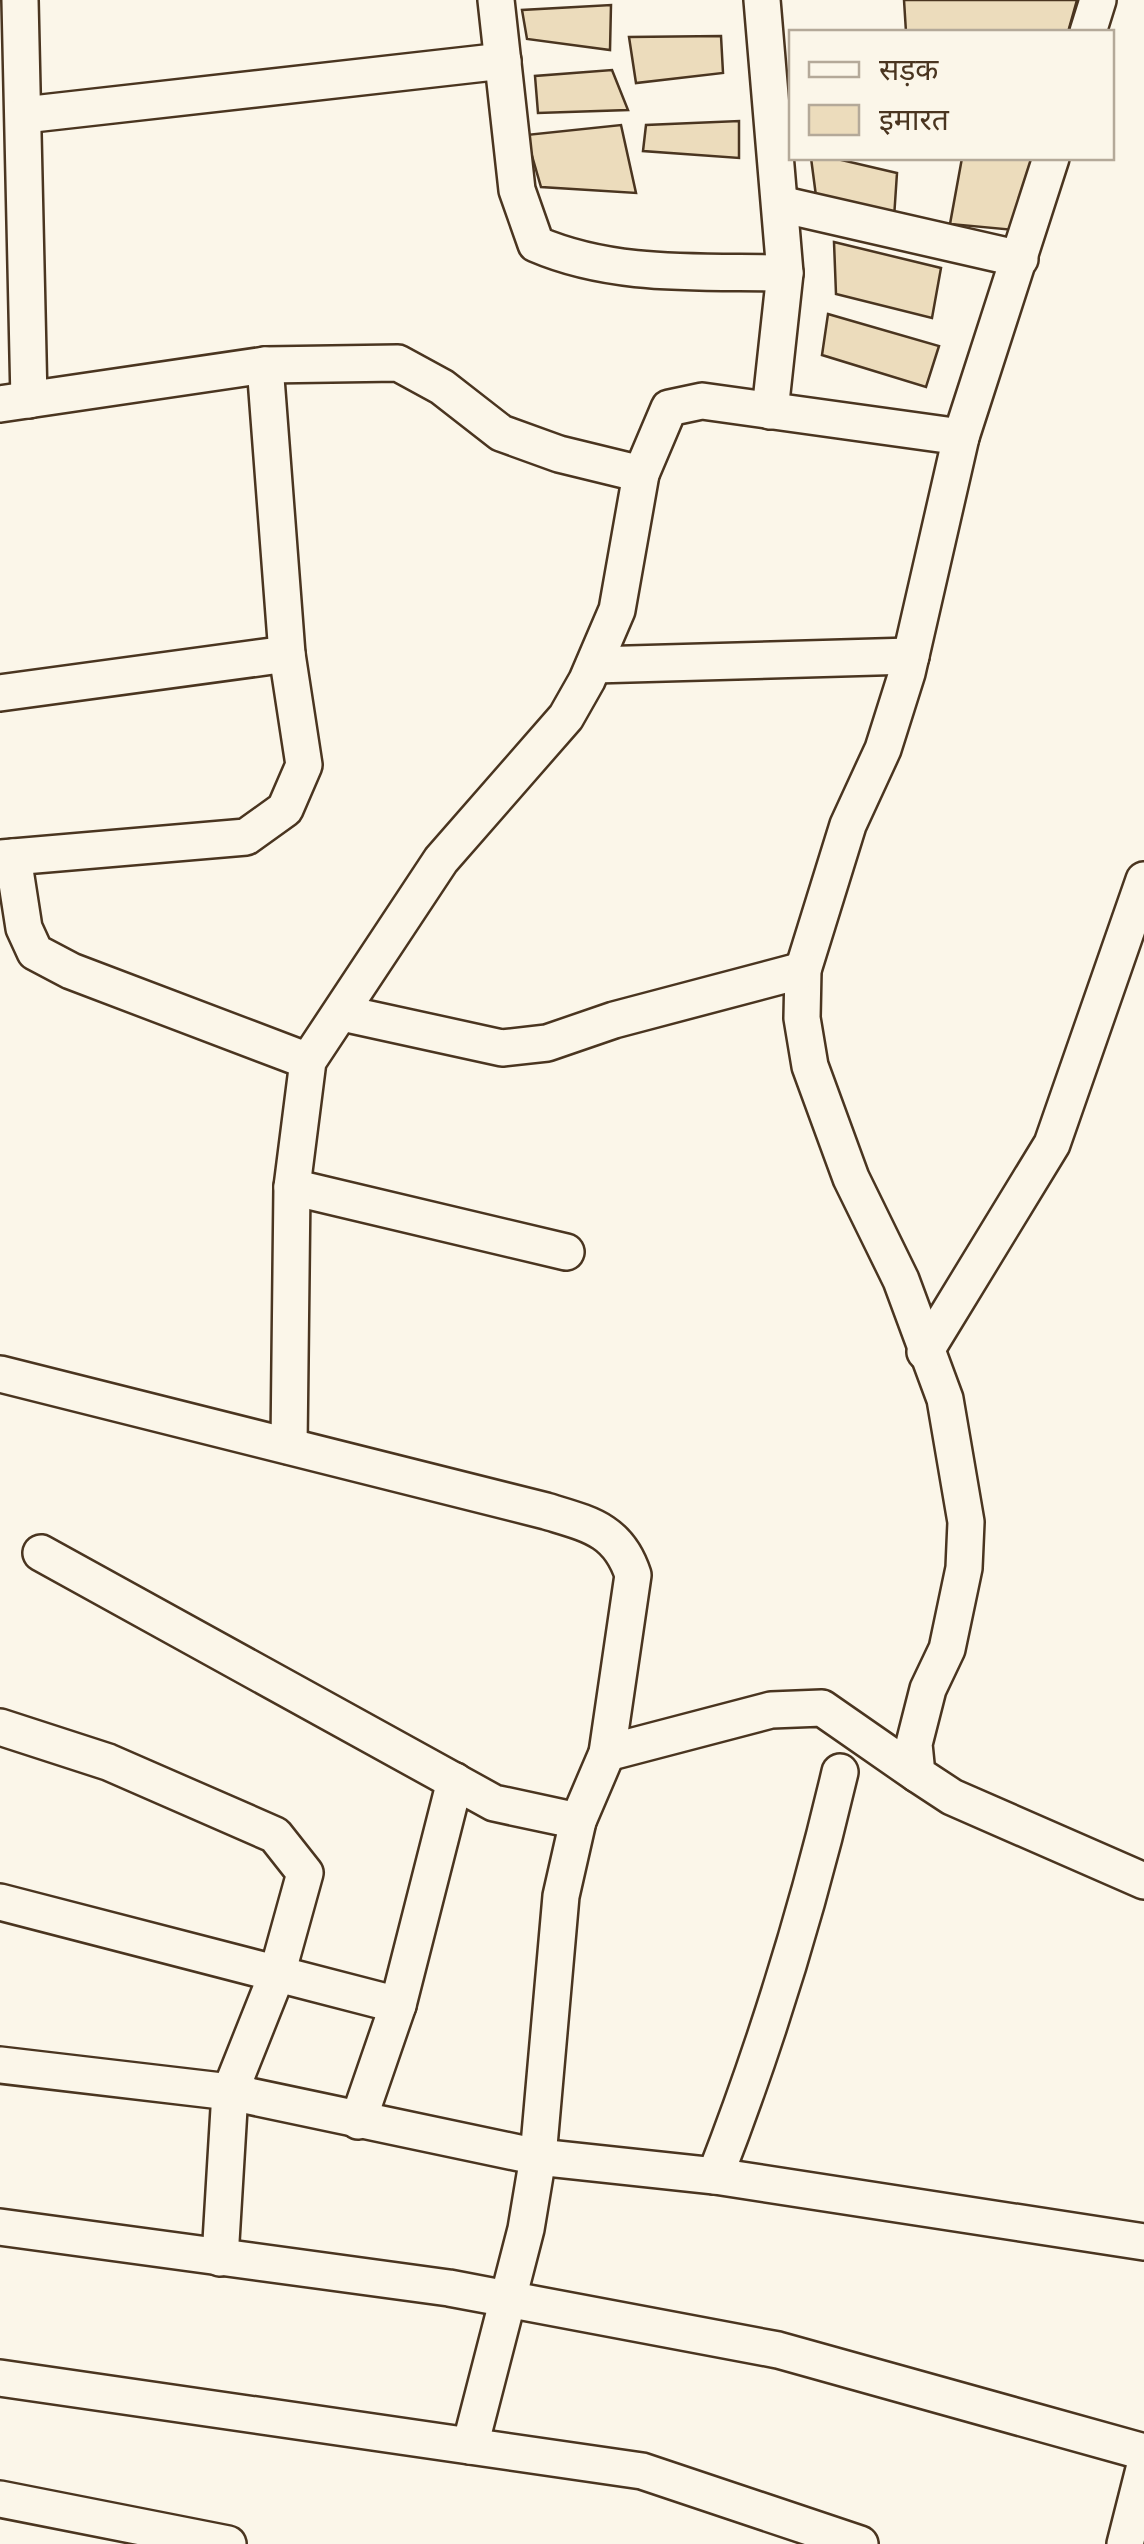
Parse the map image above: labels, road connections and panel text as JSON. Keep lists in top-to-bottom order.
{
  "legend": ["सड़क", "इमारत"]
}
